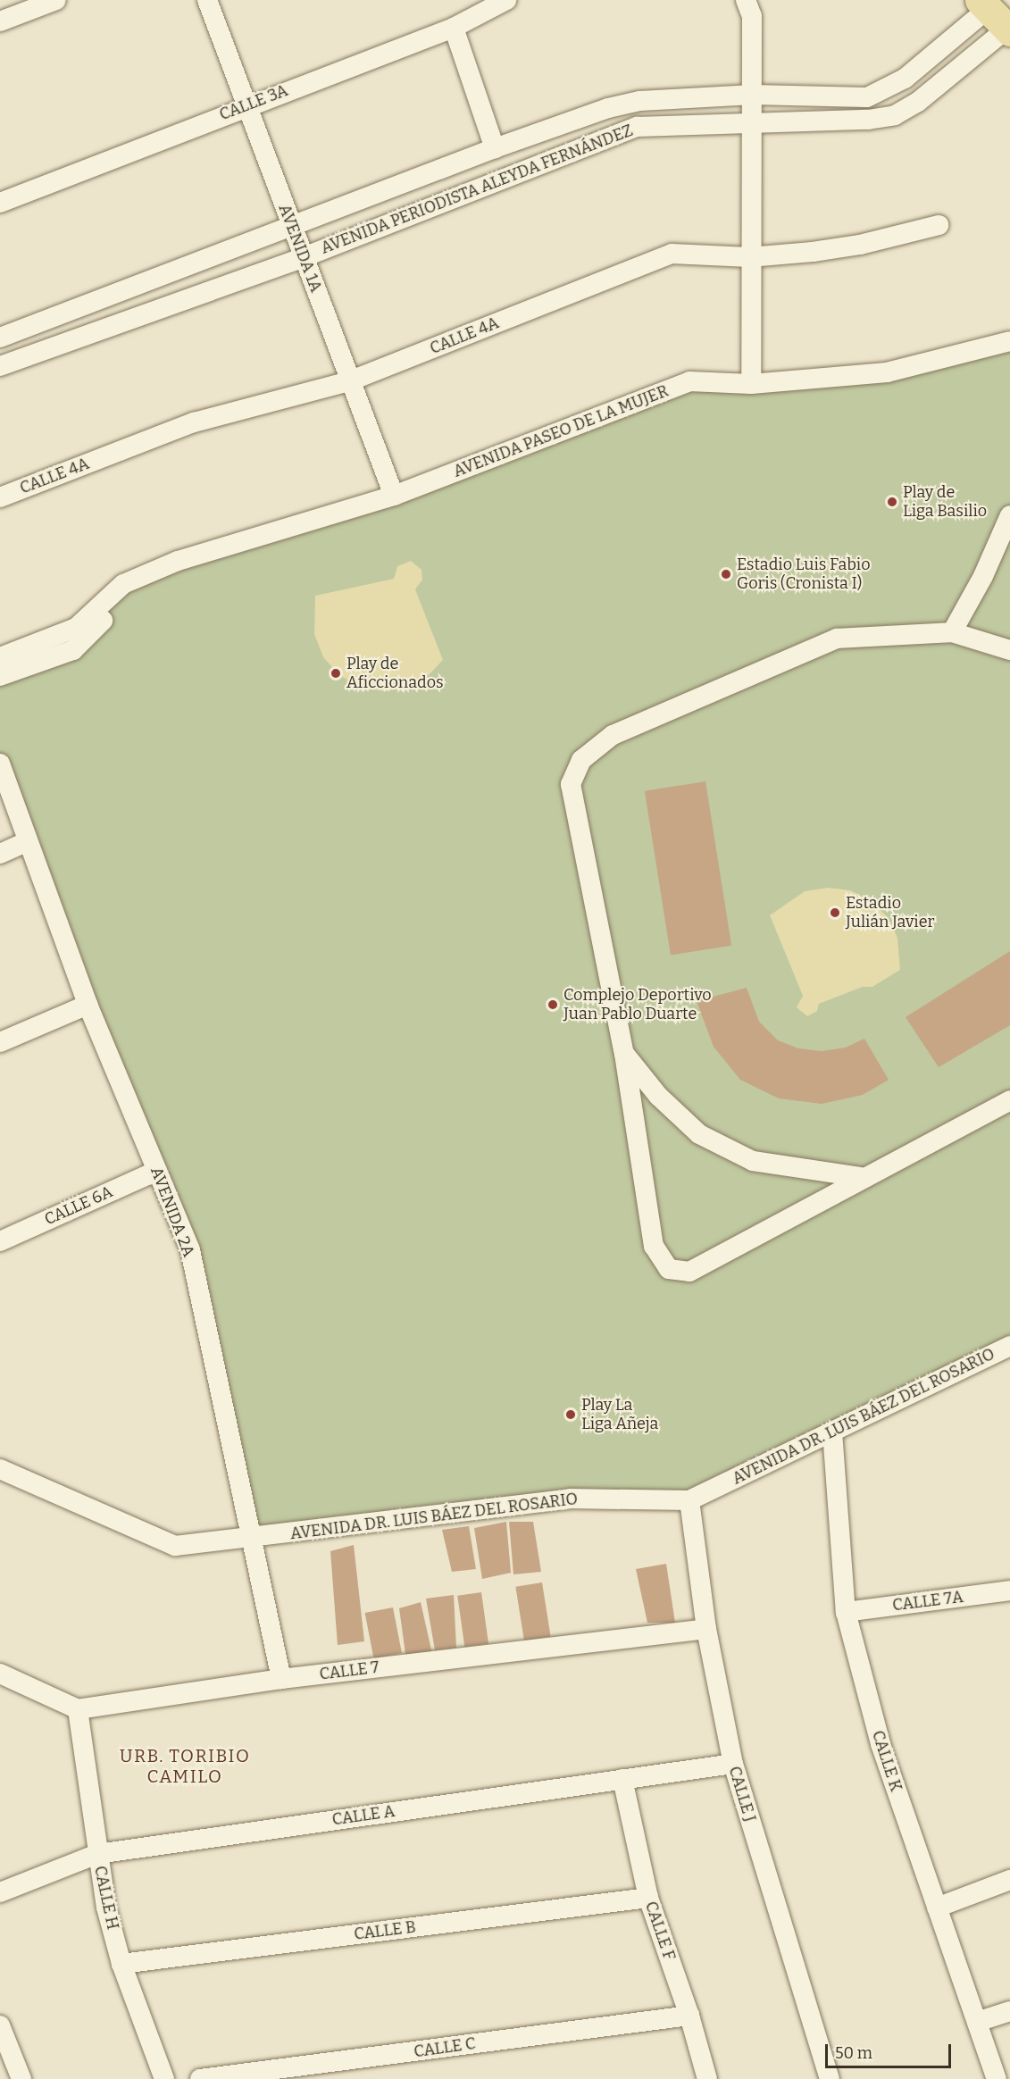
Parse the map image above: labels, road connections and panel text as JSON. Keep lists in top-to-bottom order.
{
  "streets": {
    "street": [
      "CALLE 3A",
      "AVENIDA PERIODISTA ALEYDA FERNÁNDEZ",
      "AVENIDA 1A",
      "CALLE 4A",
      "AVENIDA PASEO DE LA MUJER",
      "CALLE 6A",
      "AVENIDA 2A",
      "AVENIDA DR. LUIS BÁEZ DEL ROSARIO",
      "CALLE 7A",
      "CALLE 7",
      "CALLE K",
      "CALLE J",
      "CALLE A",
      "CALLE H",
      "CALLE B",
      "CALLE F",
      "CALLE C"
    ]
  },
  "crossings": [
    ["CALLE 3A", "AVENIDA 1A"],
    ["AVENIDA PERIODISTA ALEYDA FERNÁNDEZ", "AVENIDA 1A"],
    ["AVENIDA 1A", "CALLE 4A"],
    ["AVENIDA 1A", "AVENIDA PASEO DE LA MUJER"],
    ["CALLE 6A", "AVENIDA 2A"],
    ["AVENIDA 2A", "AVENIDA DR. LUIS BÁEZ DEL ROSARIO"],
    ["AVENIDA 2A", "CALLE 7"],
    ["AVENIDA DR. LUIS BÁEZ DEL ROSARIO", "CALLE K"],
    ["AVENIDA DR. LUIS BÁEZ DEL ROSARIO", "CALLE J"],
    ["CALLE 7A", "CALLE K"],
    ["CALLE 7", "CALLE J"],
    ["CALLE 7", "CALLE H"],
    ["CALLE J", "CALLE A"],
    ["CALLE A", "CALLE H"],
    ["CALLE A", "CALLE F"],
    ["CALLE H", "CALLE B"],
    ["CALLE B", "CALLE F"],
    ["CALLE F", "CALLE C"]
  ],
  "districts": ["URB. TORIBIO CAMILO"],
  "places": [
    "Play de Liga Basilio",
    "Estadio Luis Fabio Goris (Cronista I)",
    "Play de Aficcionados",
    "Estadio Julián Javier",
    "Complejo Deportivo Juan Pablo Duarte",
    "Play La Liga Añeja"
  ],
  "scale_bar": "50 m"
}
